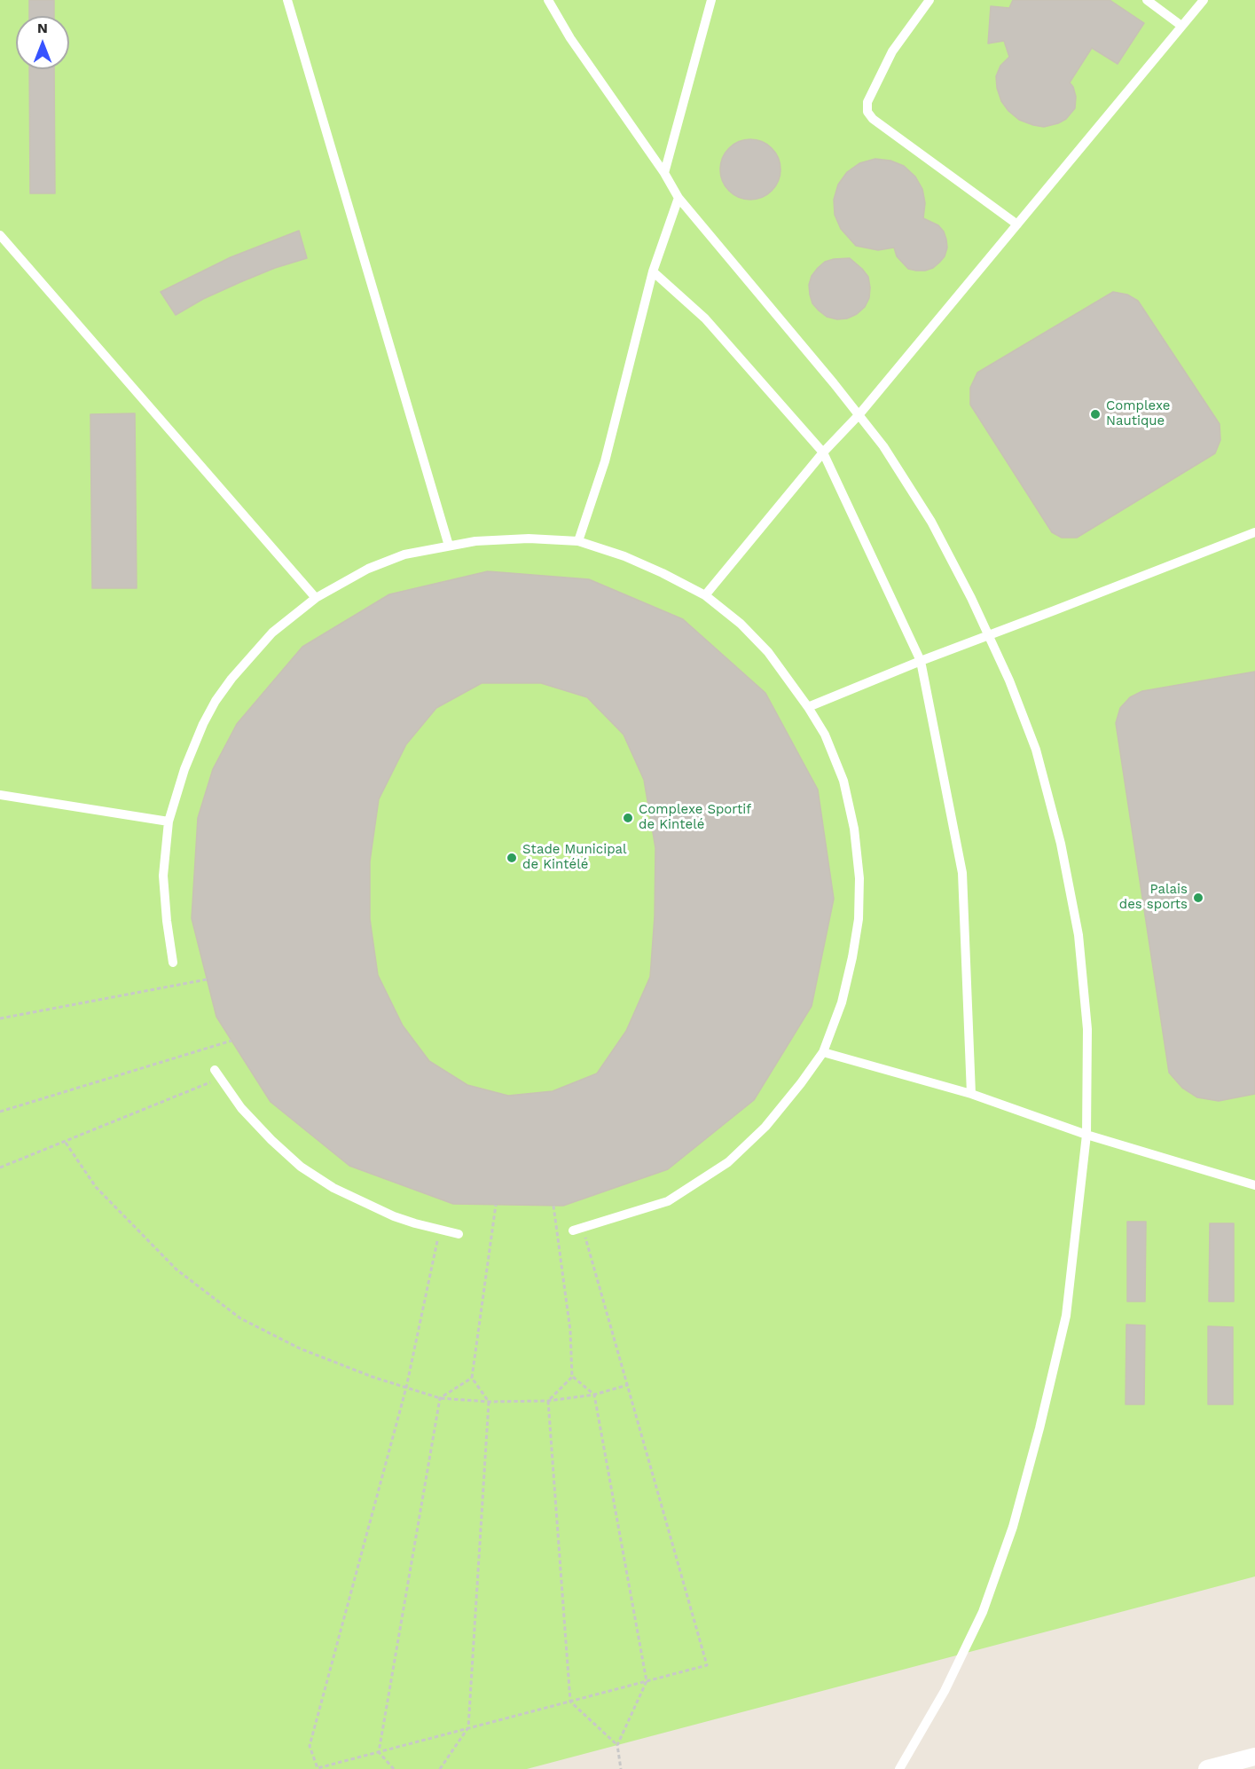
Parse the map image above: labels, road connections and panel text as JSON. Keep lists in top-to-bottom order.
{
  "places": [
    "Complexe Nautique",
    "Complexe Sportif de Kintelé",
    "Stade Municipal de Kintélé",
    "Palais des sports"
  ],
  "north": "top"
}
